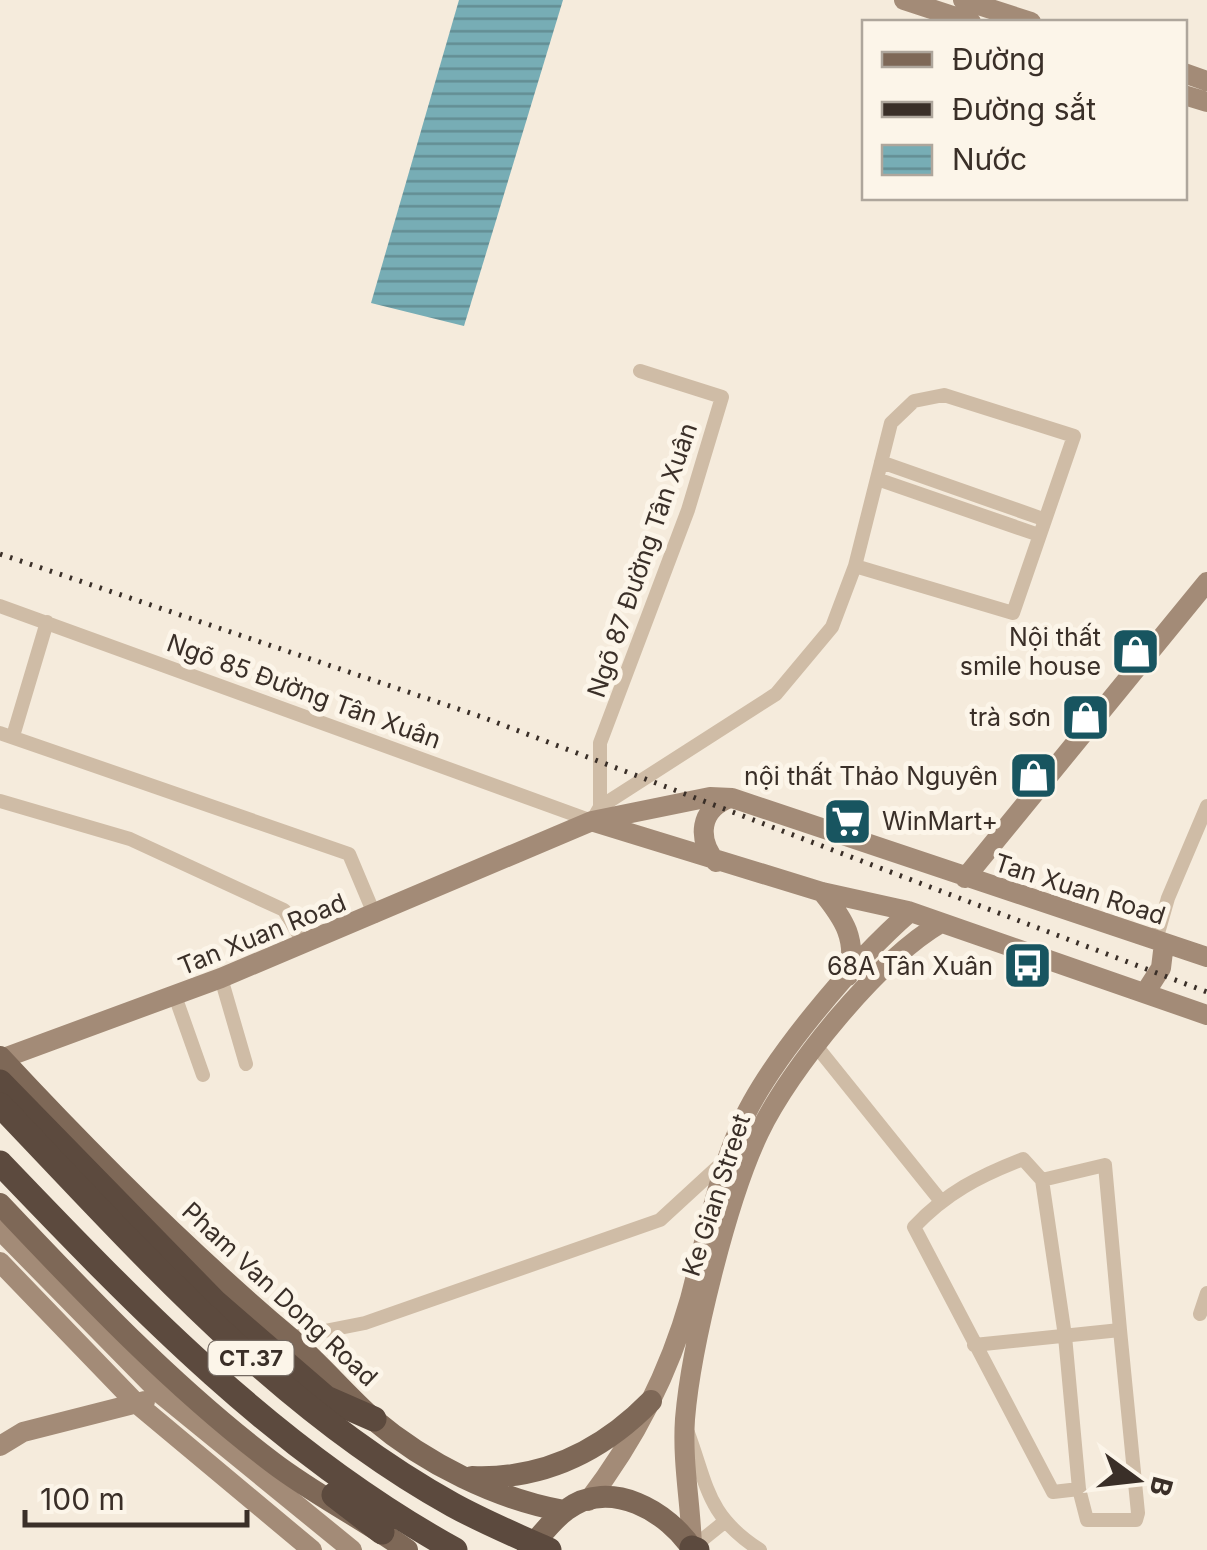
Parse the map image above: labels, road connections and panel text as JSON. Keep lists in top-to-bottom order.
{
  "streets": {
    "highway": ["CT.37"],
    "main road": ["Tan Xuan Road", "Ke Gian Street", "Pham Van Dong Road"],
    "street": ["Ngõ 87 Đường Tân Xuân", "Ngõ 85 Đường Tân Xuân"]
  },
  "crossings": [
    ["Ngõ 87 Đường Tân Xuân", "Ngõ 85 Đường Tân Xuân"],
    ["Ngõ 87 Đường Tân Xuân", "Tan Xuan Road"],
    ["Ngõ 85 Đường Tân Xuân", "Tan Xuan Road"],
    ["Tan Xuan Road", "Pham Van Dong Road"]
  ],
  "places": {
    "shop": ["Nội thất smile house", "trà sơn", "nội thất Thảo Nguyên"],
    "supermarket": ["WinMart+"],
    "bus stop": ["68A Tân Xuân"]
  },
  "legend": ["Đường", "Đường sắt", "Nước"],
  "scale_bar": "100 m",
  "north": "right"
}
